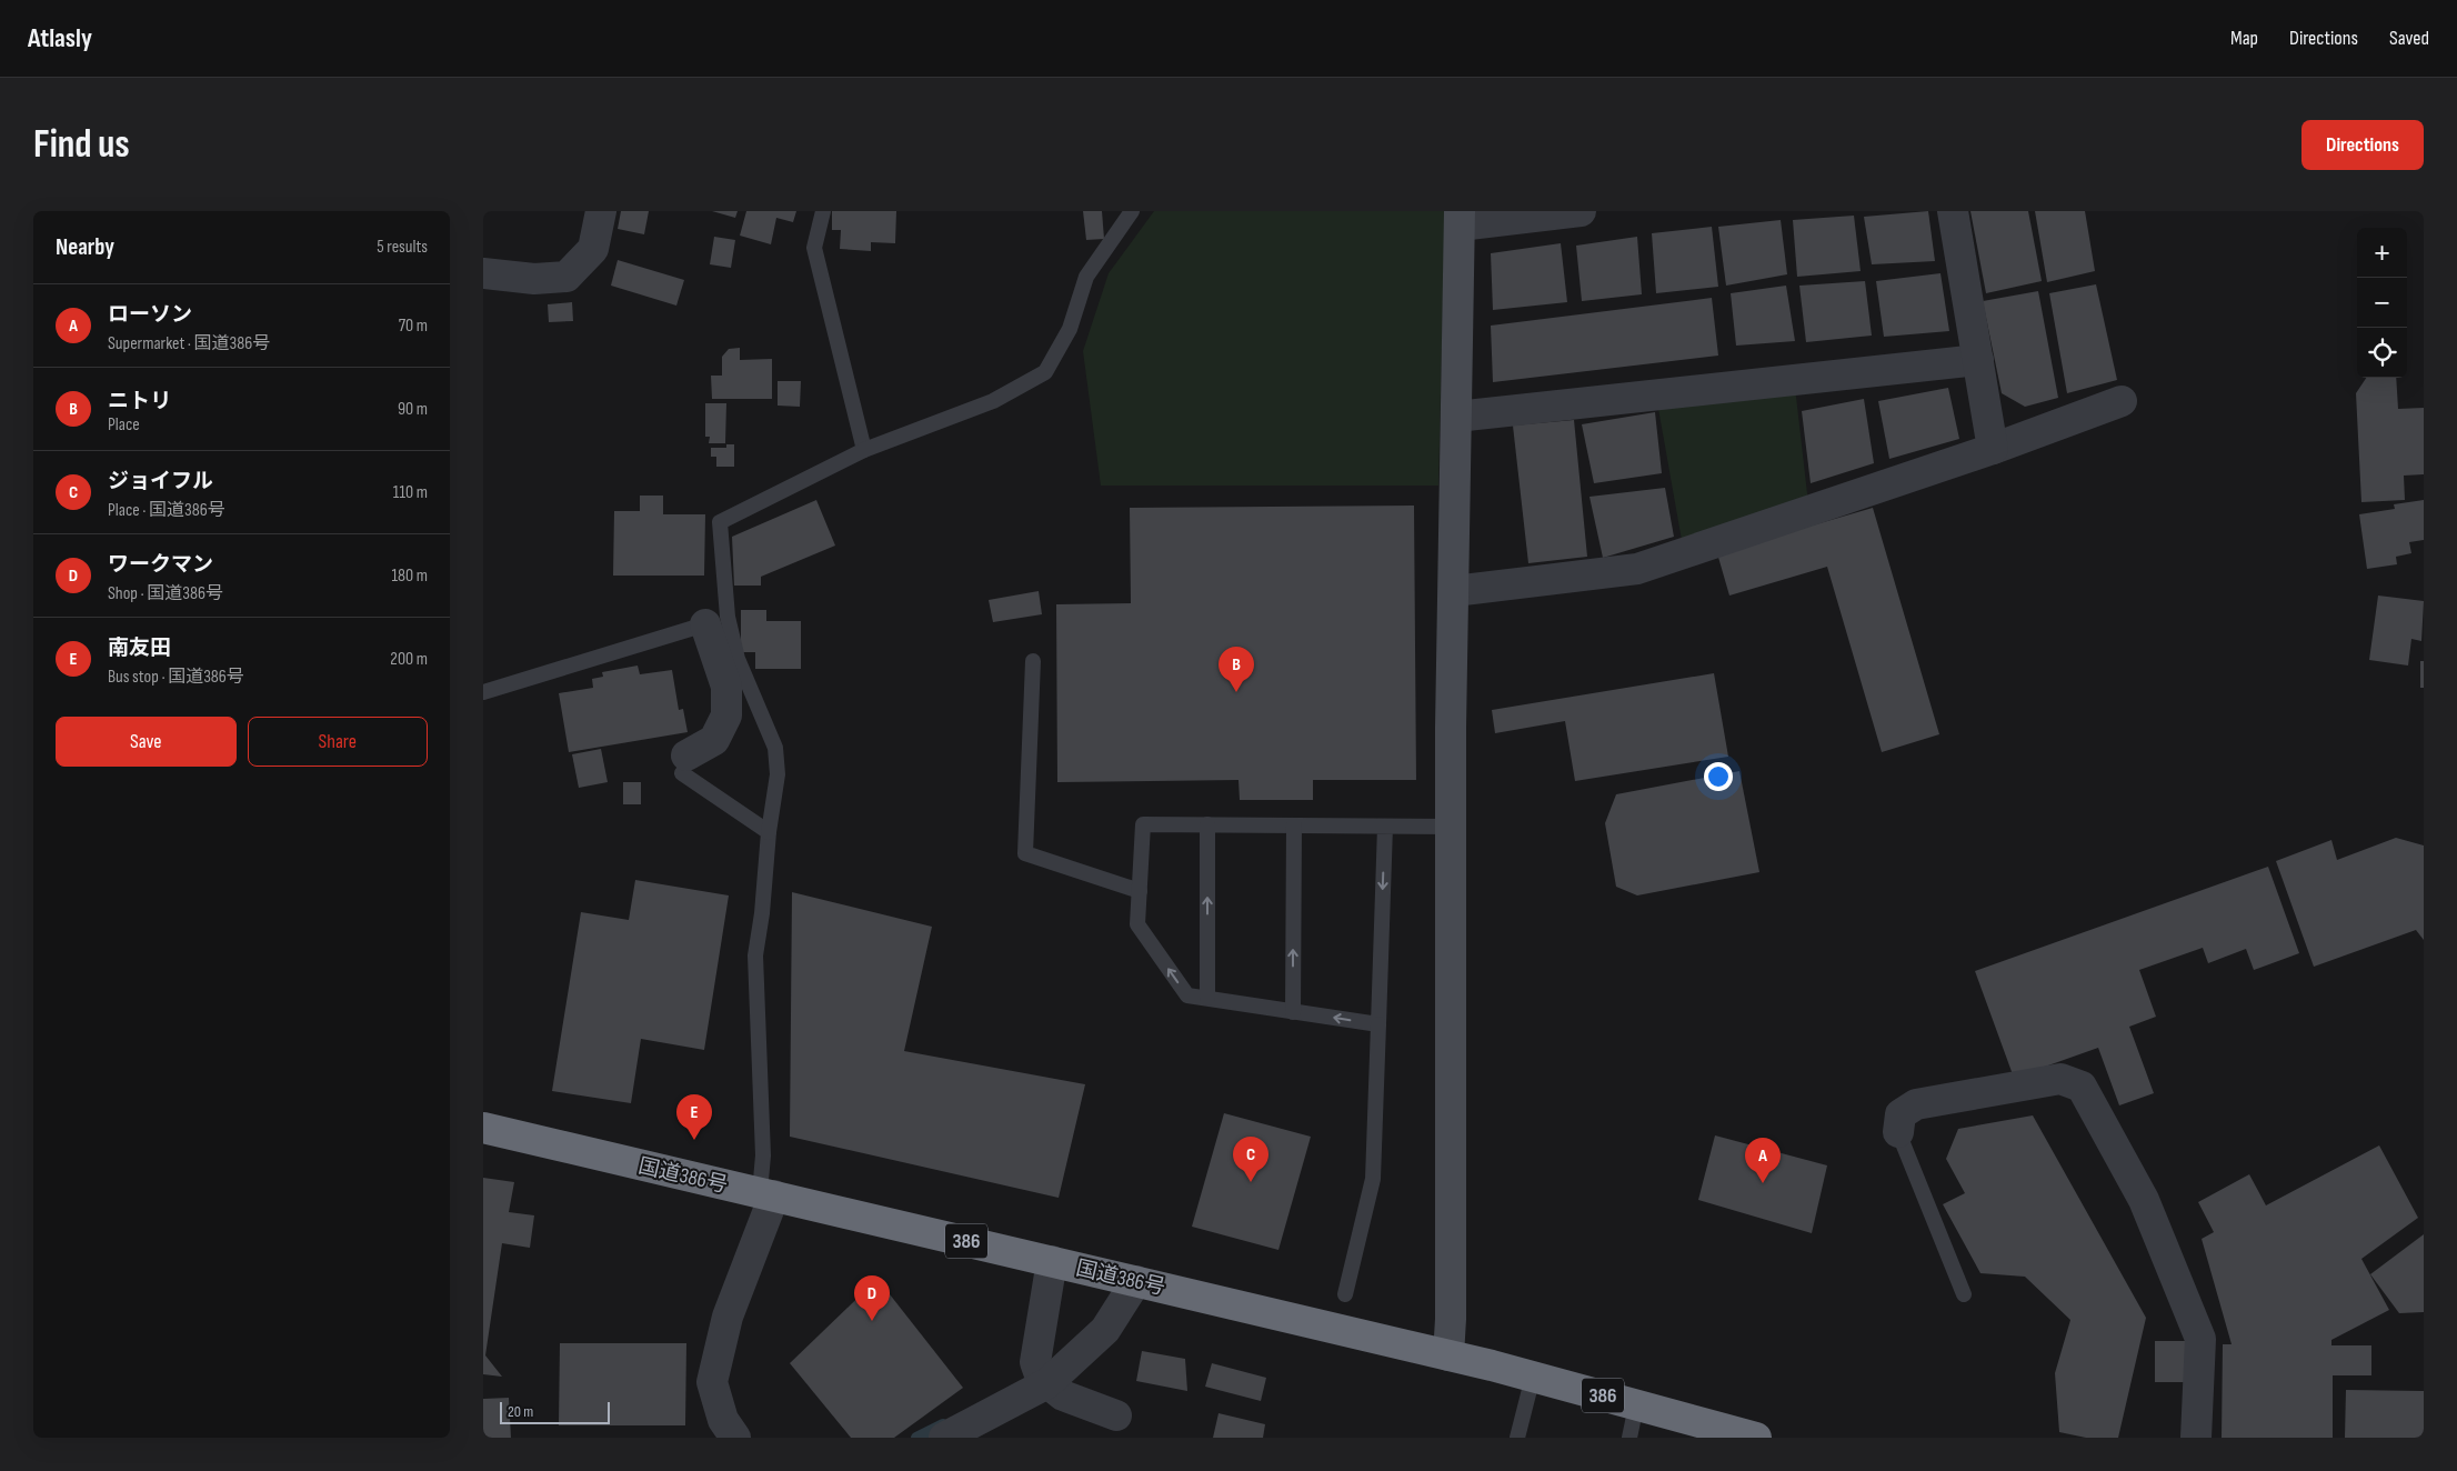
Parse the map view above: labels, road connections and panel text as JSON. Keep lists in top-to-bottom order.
{
  "streets": {
    "highway": ["国道386号", "386"]
  },
  "scale_bar": "20 m",
  "page": {
    "header": "Atlasly",
    "nav": ["Map", "Directions", "Saved"],
    "buttons": [
      "Directions",
      ["Save", "Share"]
    ],
    "title": "Find us",
    "heading": ["Nearby", "5 results"],
    "map_buttons": ["+", "−"],
    "list": [
      {
        "mark": "A",
        "name": "ローソン",
        "note": "Supermarket · 国道386号",
        "value": "70 m"
      },
      {
        "mark": "B",
        "name": "ニトリ",
        "note": "Place",
        "value": "90 m"
      },
      {
        "mark": "C",
        "name": "ジョイフル",
        "note": "Place · 国道386号",
        "value": "110 m"
      },
      {
        "mark": "D",
        "name": "ワークマン",
        "note": "Shop · 国道386号",
        "value": "180 m"
      },
      {
        "mark": "E",
        "name": "南友田",
        "note": "Bus stop · 国道386号",
        "value": "200 m"
      }
    ],
    "pins": [
      "B",
      "E",
      "C",
      "A",
      "D"
    ],
    "scale": "20 m"
  }
}
